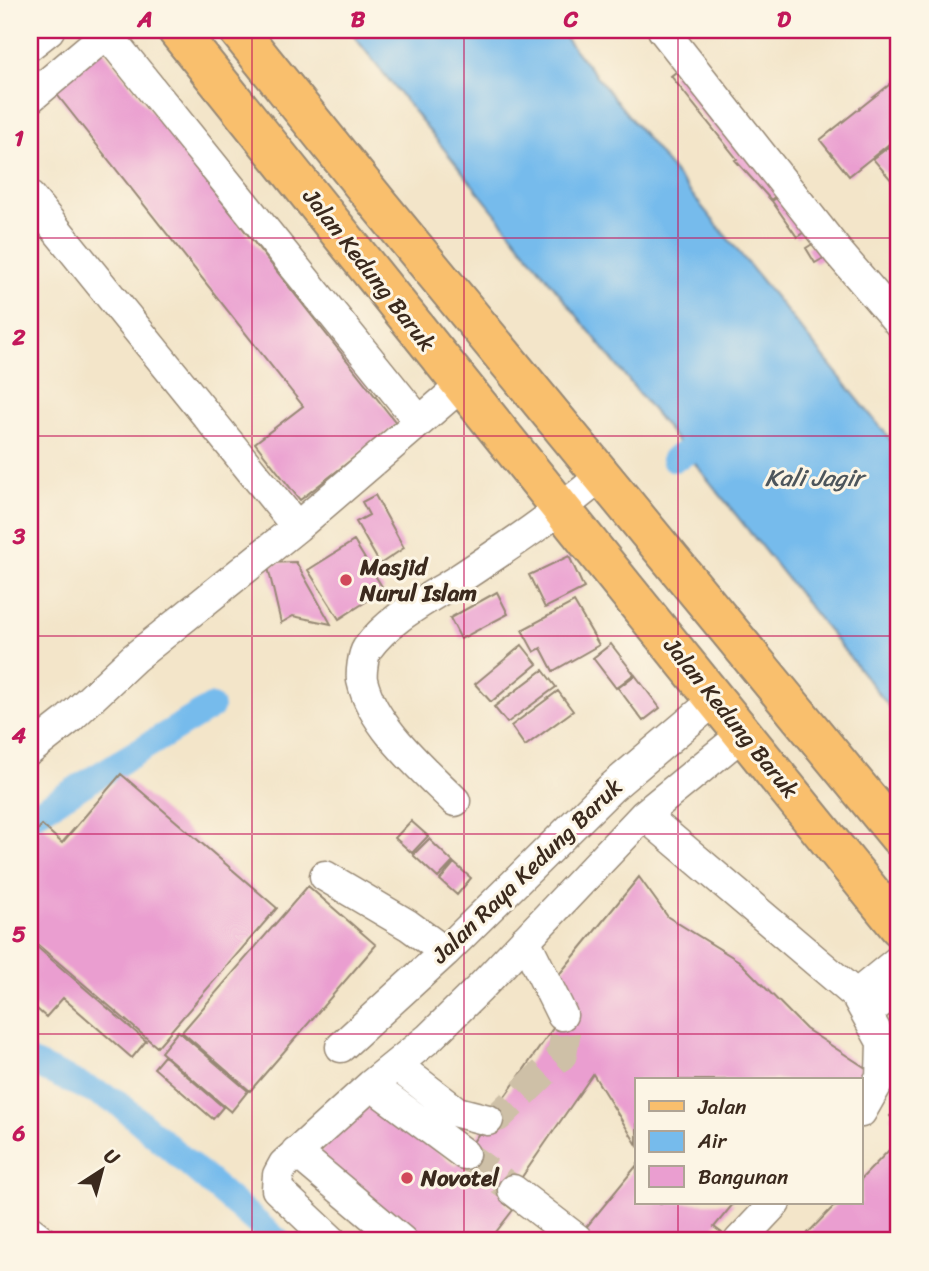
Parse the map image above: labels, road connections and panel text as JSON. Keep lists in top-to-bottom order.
{
  "streets": {
    "main road": ["Jalan Kedung Baruk"],
    "street": ["Jalan Raya Kedung Baruk"]
  },
  "crossings": [
    ["Jalan Kedung Baruk", "Jalan Raya Kedung Baruk"]
  ],
  "water": ["Kali Jagir"],
  "places": ["Masjid Nurul Islam", "Novotel"],
  "legend": ["Jalan", "Air", "Bangunan"],
  "north": "top right",
  "grid": {
    "columns": [
      "A",
      "B",
      "C",
      "D"
    ],
    "rows": [
      "1",
      "2",
      "3",
      "4",
      "5",
      "6"
    ]
  }
}
